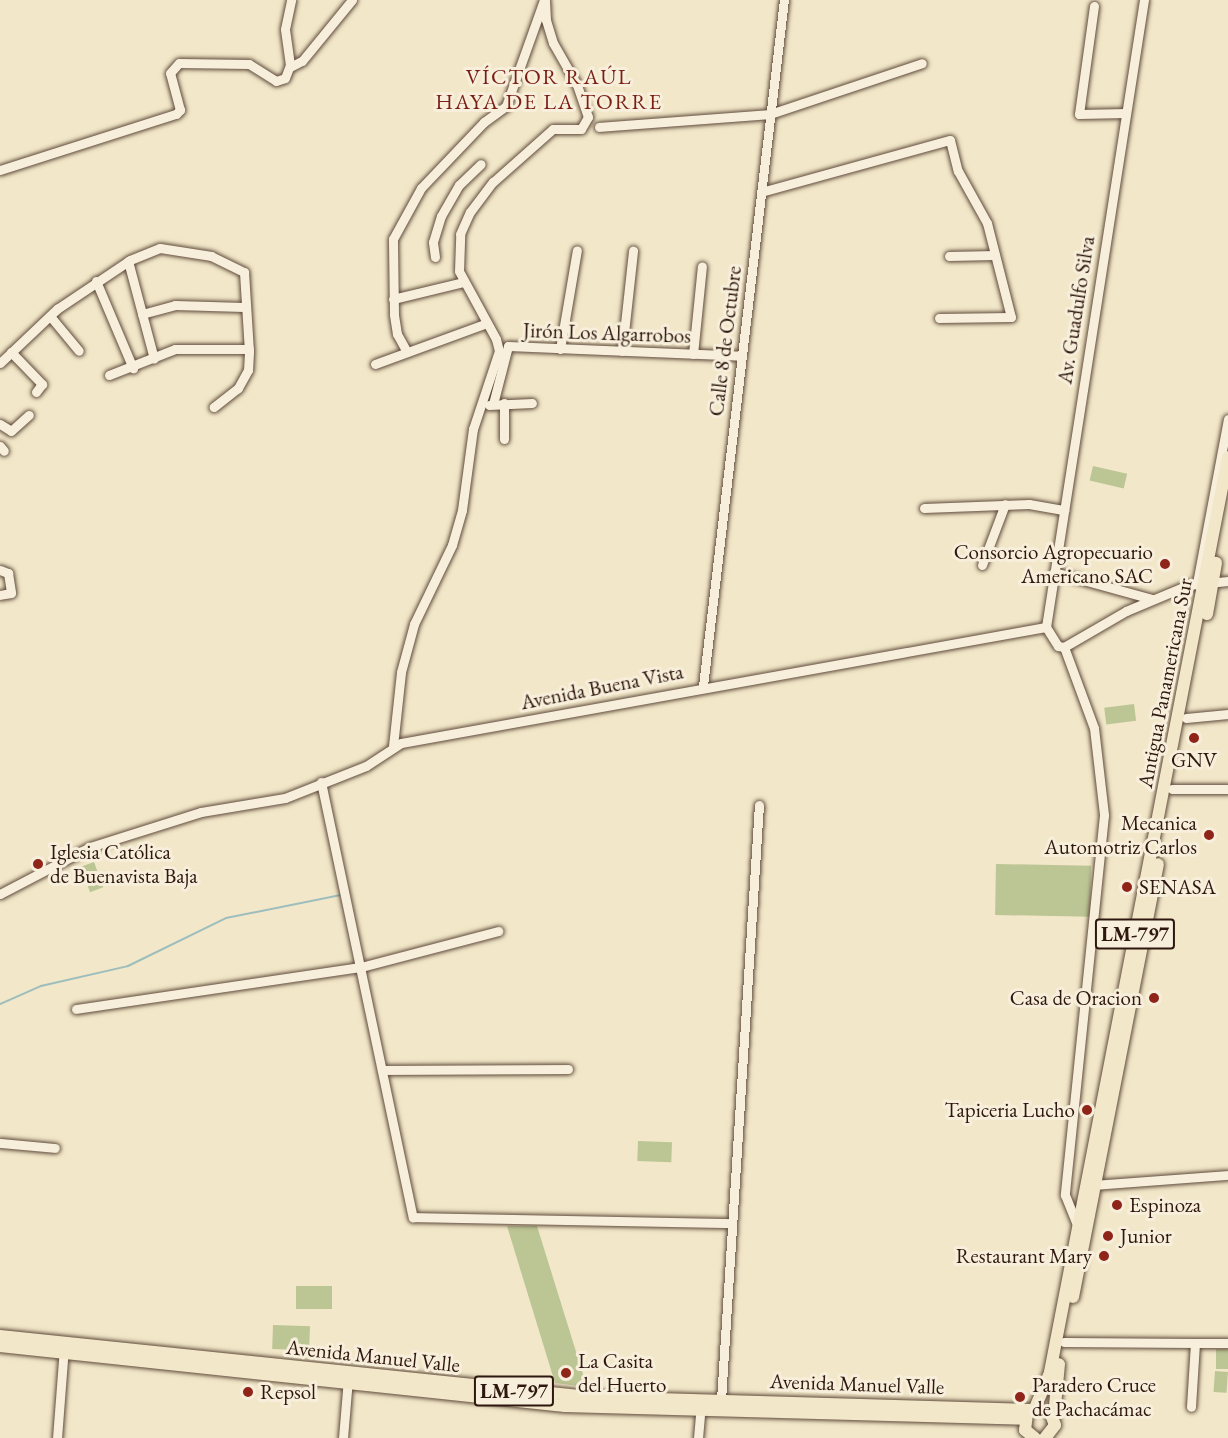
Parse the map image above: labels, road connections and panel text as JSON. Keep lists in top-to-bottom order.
{
  "streets": {
    "main road": ["Antigua Panamericana Sur", "LM-797", "Avenida Manuel Valle"],
    "street": [
      "Av. Guadulfo Silva",
      "Jirón Los Algarrobos",
      "Calle 8 de Octubre",
      "Avenida Buena Vista"
    ]
  },
  "crossings": [
    ["Av. Guadulfo Silva", "Avenida Buena Vista"],
    ["Jirón Los Algarrobos", "Calle 8 de Octubre"],
    ["Calle 8 de Octubre", "Avenida Buena Vista"],
    ["Antigua Panamericana Sur", "LM-797"],
    ["Antigua Panamericana Sur", "Avenida Manuel Valle"],
    ["LM-797", "Avenida Manuel Valle"]
  ],
  "districts": ["VÍCTOR RAÚL HAYA DE LA TORRE"],
  "places": [
    "Consorcio Agropecuario Americano SAC",
    "GNV",
    "Mecanica Automotriz Carlos",
    "Iglesia Católica de Buenavista Baja",
    "SENASA",
    "Casa de Oracion",
    "Tapiceria Lucho",
    "Espinoza",
    "Junior",
    "Restaurant Mary",
    "La Casita del Huerto",
    "Repsol",
    "Paradero Cruce de Pachacámac"
  ]
}
